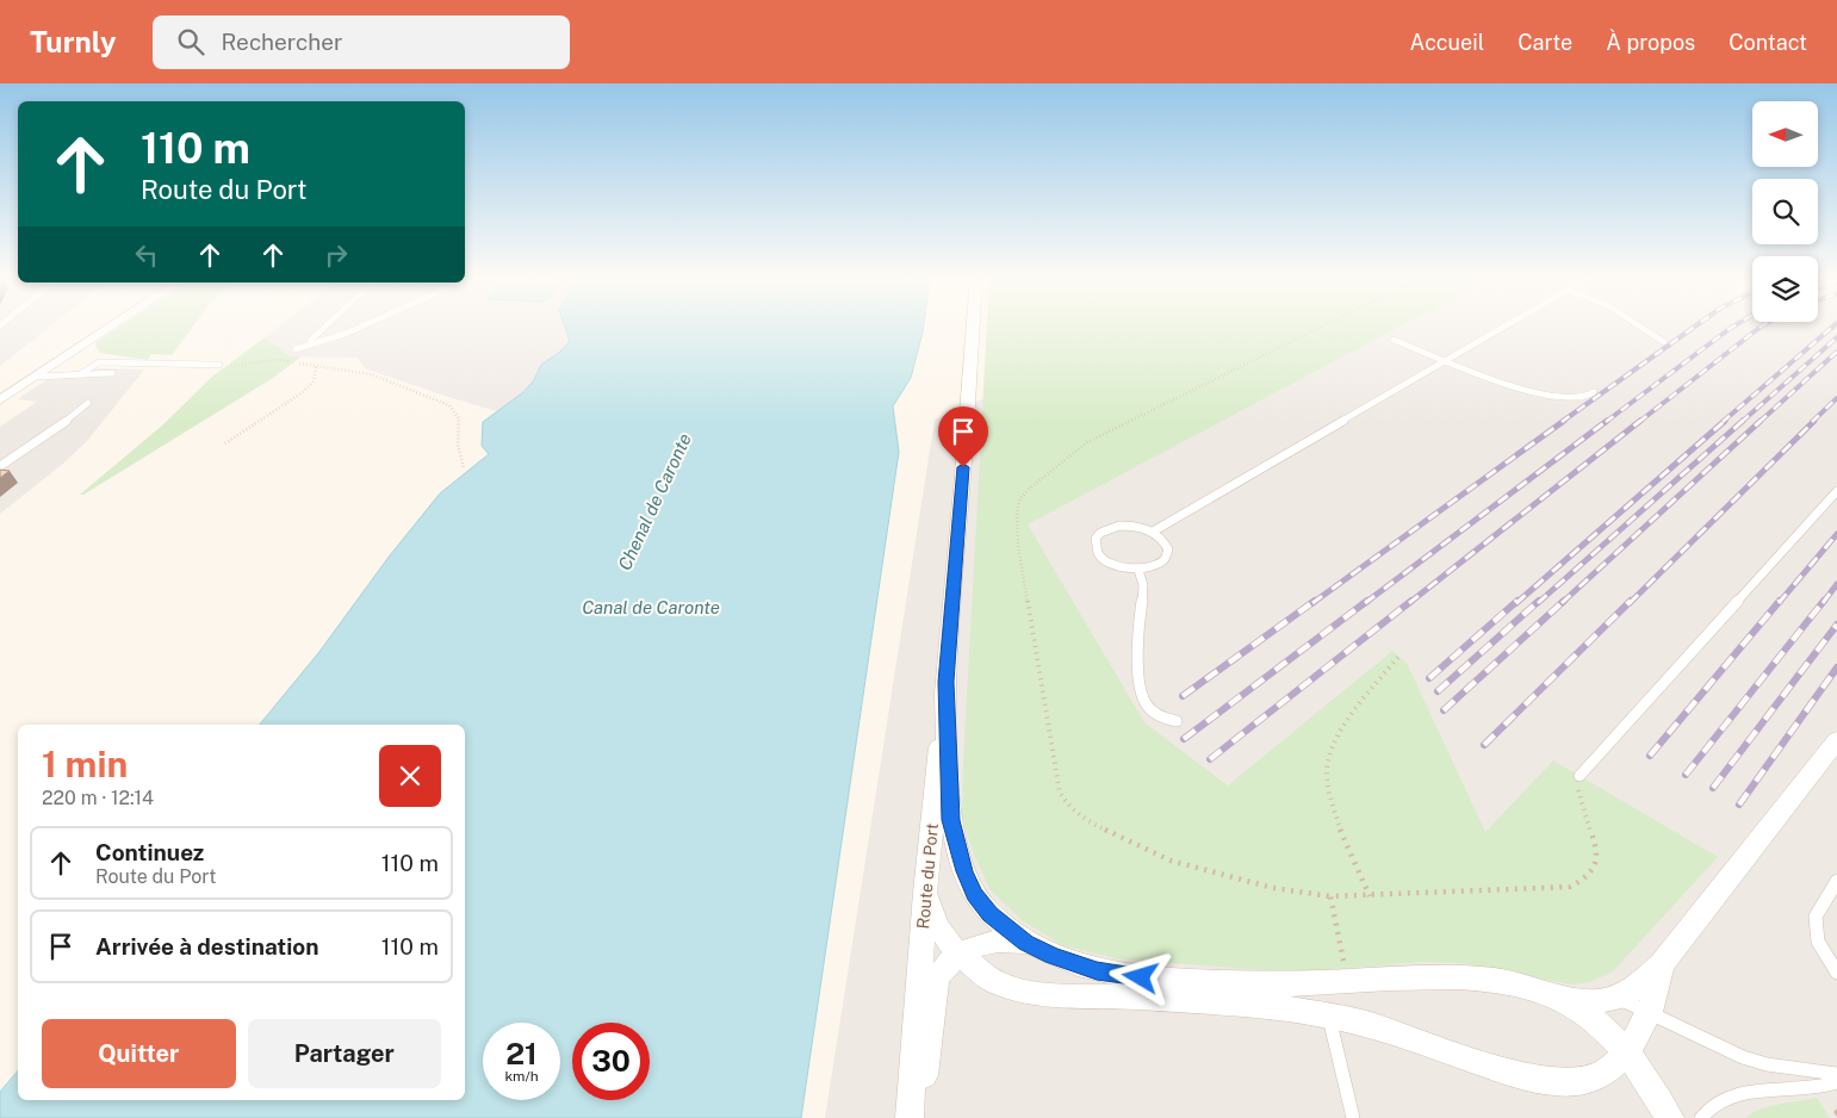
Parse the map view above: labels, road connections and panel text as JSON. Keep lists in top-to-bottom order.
{
  "streets": {
    "street": ["Route du Port"]
  },
  "water": ["Chenal de Caronte", "Canal de Caronte"],
  "north": "left",
  "page": {
    "header": "Turnly",
    "search": "Rechercher",
    "nav": [
      "Accueil",
      "Carte",
      "À propos",
      "Contact"
    ],
    "turn": ["110 m", "Route du Port"],
    "heading": ["1 min", "220 m · 12:14"],
    "list": [
      {
        "name": "Continuez",
        "note": "Route du Port",
        "value": "110 m"
      },
      {
        "name": "Arrivée à destination",
        "value": "110 m"
      }
    ],
    "buttons": ["Quitter", "Partager"],
    "speed": "21 km/h",
    "limit": "30"
  }
}
